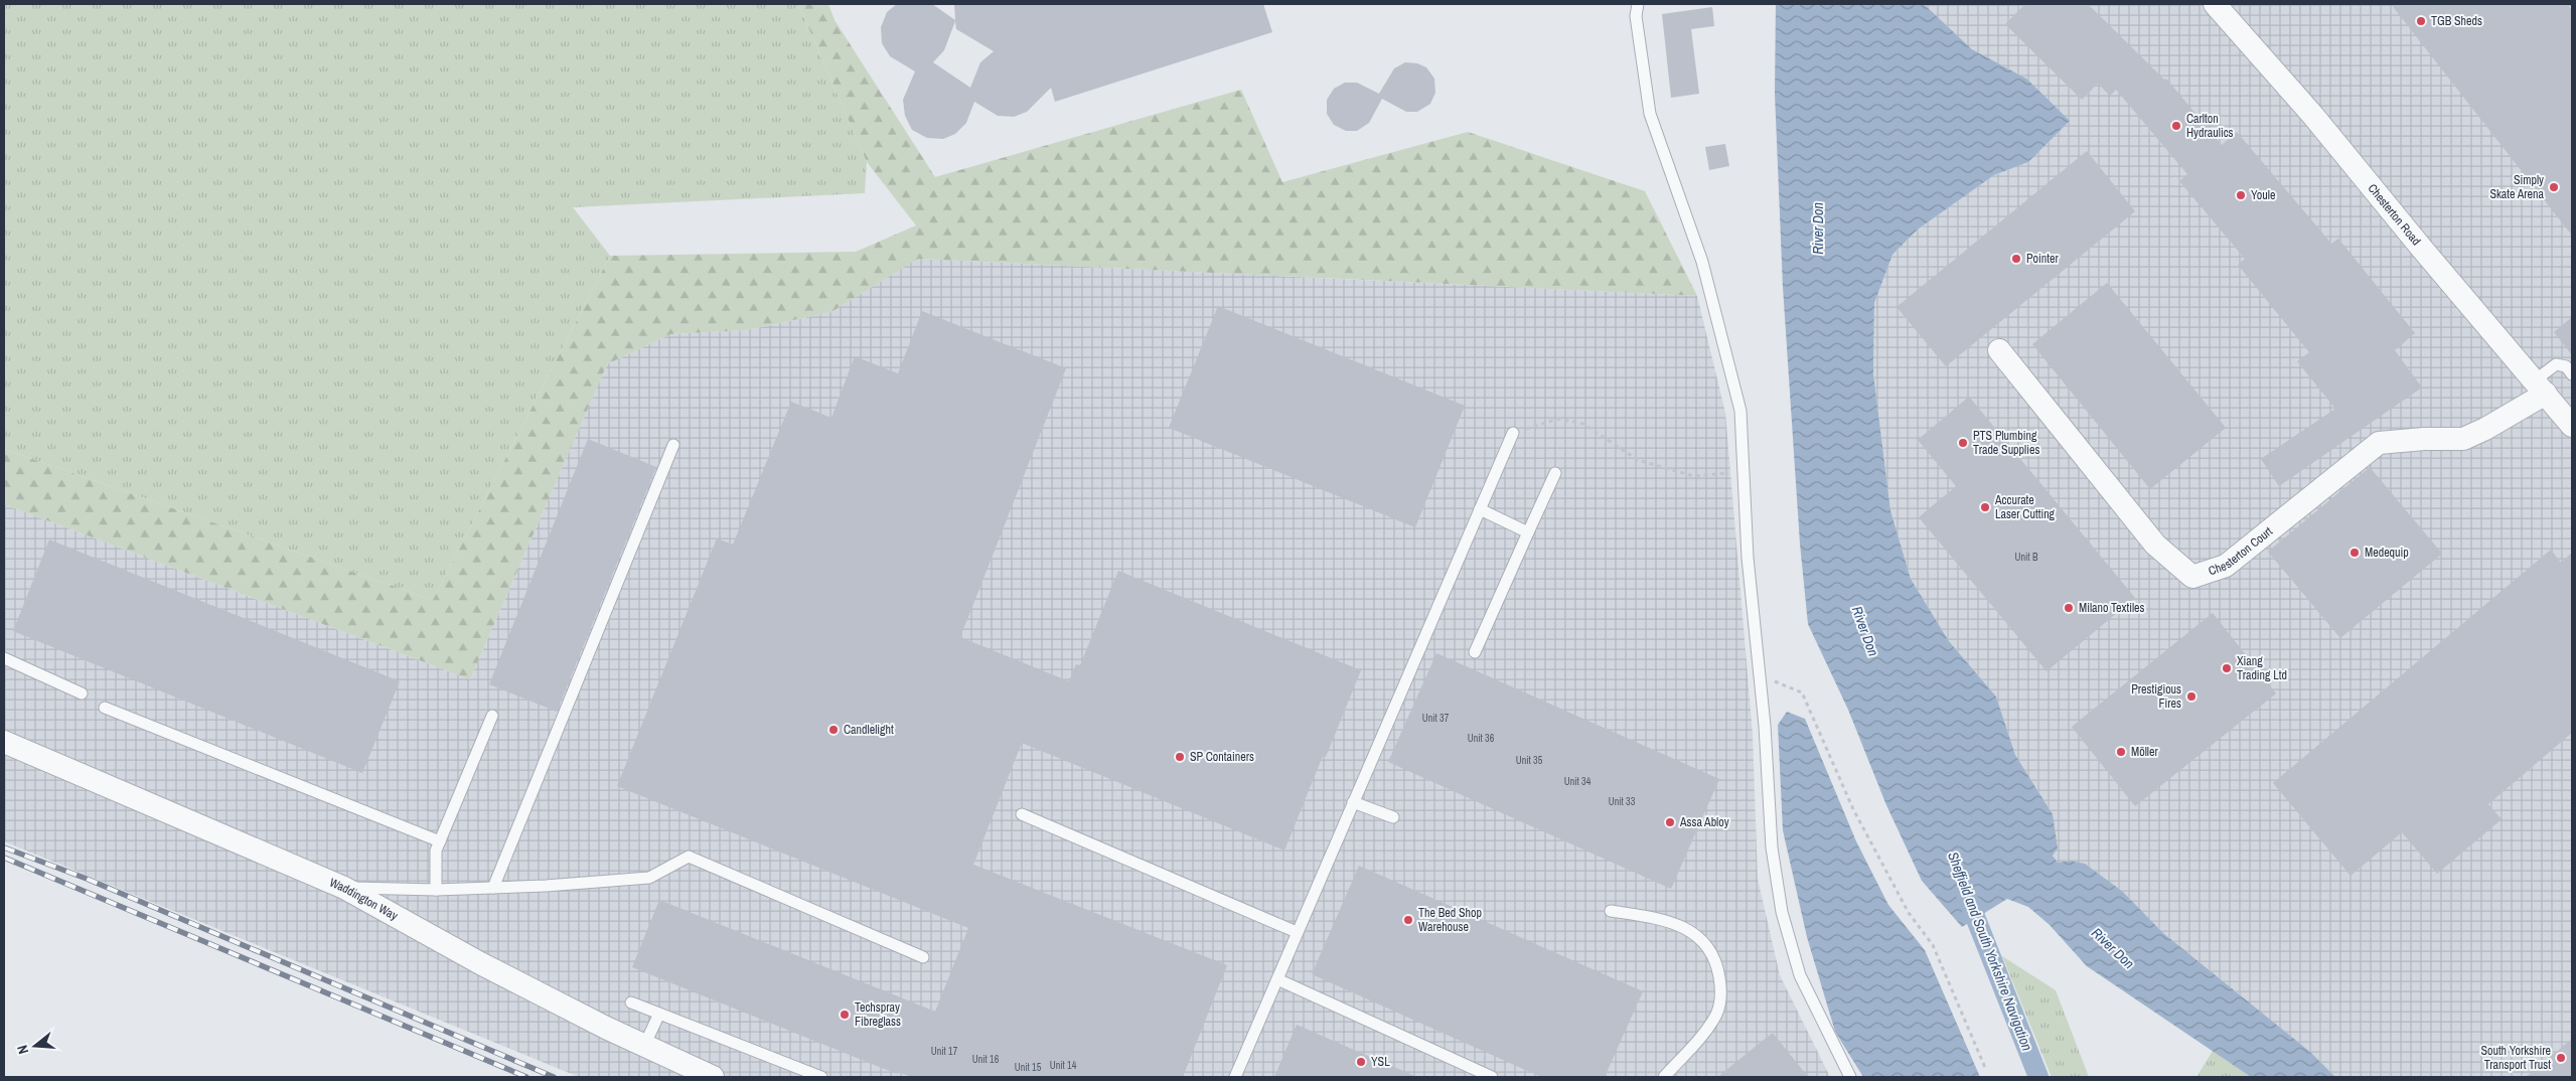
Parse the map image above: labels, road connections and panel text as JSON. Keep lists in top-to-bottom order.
{
  "streets": {
    "street": ["Chesterton Road", "Chesterton Court", "Waddington Way"]
  },
  "crossings": [
    ["Chesterton Road", "Chesterton Court"]
  ],
  "water": ["River Don", "Sheffield and South Yorkshire Navigation"],
  "places": [
    "TGB Sheds",
    "Carlton Hydraulics",
    "Simply Skate Arena",
    "Youle",
    "Pointer",
    "PTS Plumbing Trade Supplies",
    "Accurate Laser Cutting",
    "Medequip",
    "Milano Textiles",
    "Xiang Trading Ltd",
    "Prestigious Fires",
    "Candlelight",
    "Möller",
    "SP Containers",
    "Assa Abloy",
    "The Bed Shop Warehouse",
    "Techspray Fibreglass",
    "South Yorkshire Transport Trust",
    "YSL"
  ],
  "house_numbers": [
    "Unit B",
    "Unit 37",
    "Unit 36",
    "Unit 35",
    "Unit 34",
    "Unit 33",
    "Unit 17",
    "Unit 16",
    "Unit 14",
    "Unit 15"
  ],
  "north": "left"
}
